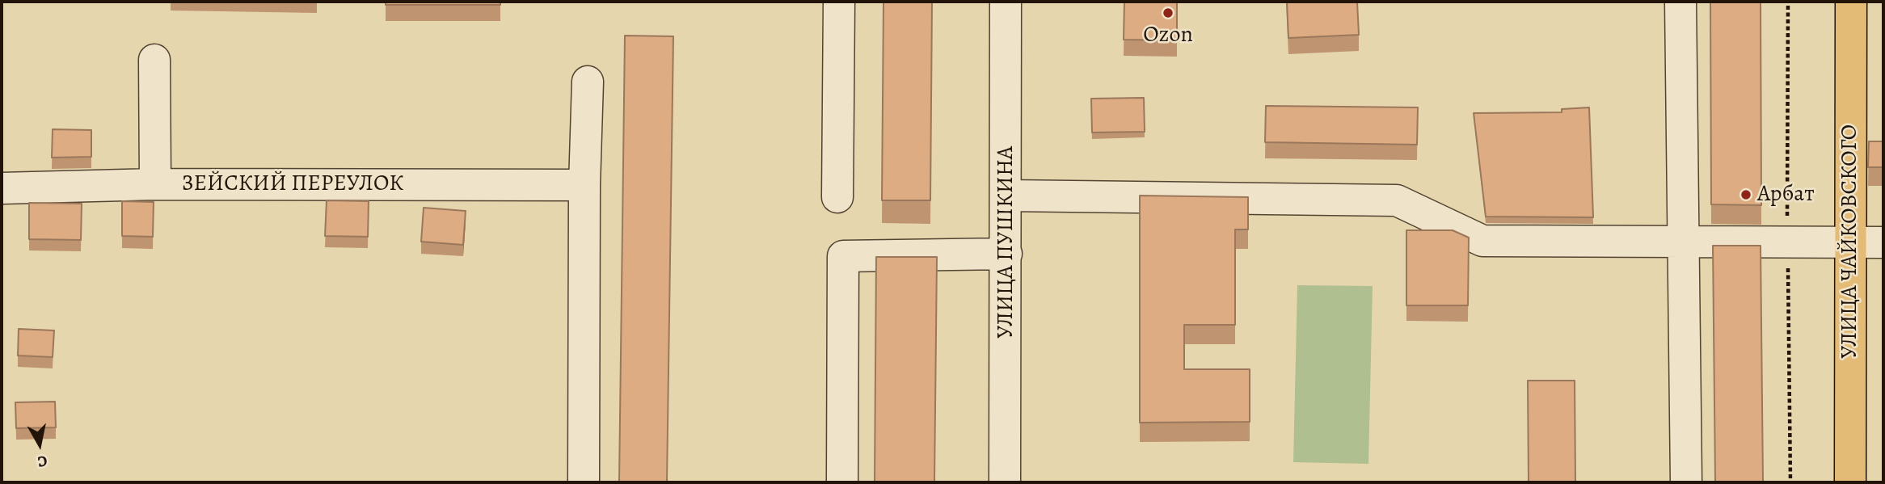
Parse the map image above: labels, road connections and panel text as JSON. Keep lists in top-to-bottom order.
{
  "streets": {
    "main road": ["УЛИЦА ЧАЙКОВСКОГО"],
    "street": ["ЗЕЙСКИЙ ПЕРЕУЛОК", "УЛИЦА ПУШКИНА"]
  },
  "places": ["Ozon", "Арбат"],
  "north": "bottom"
}
